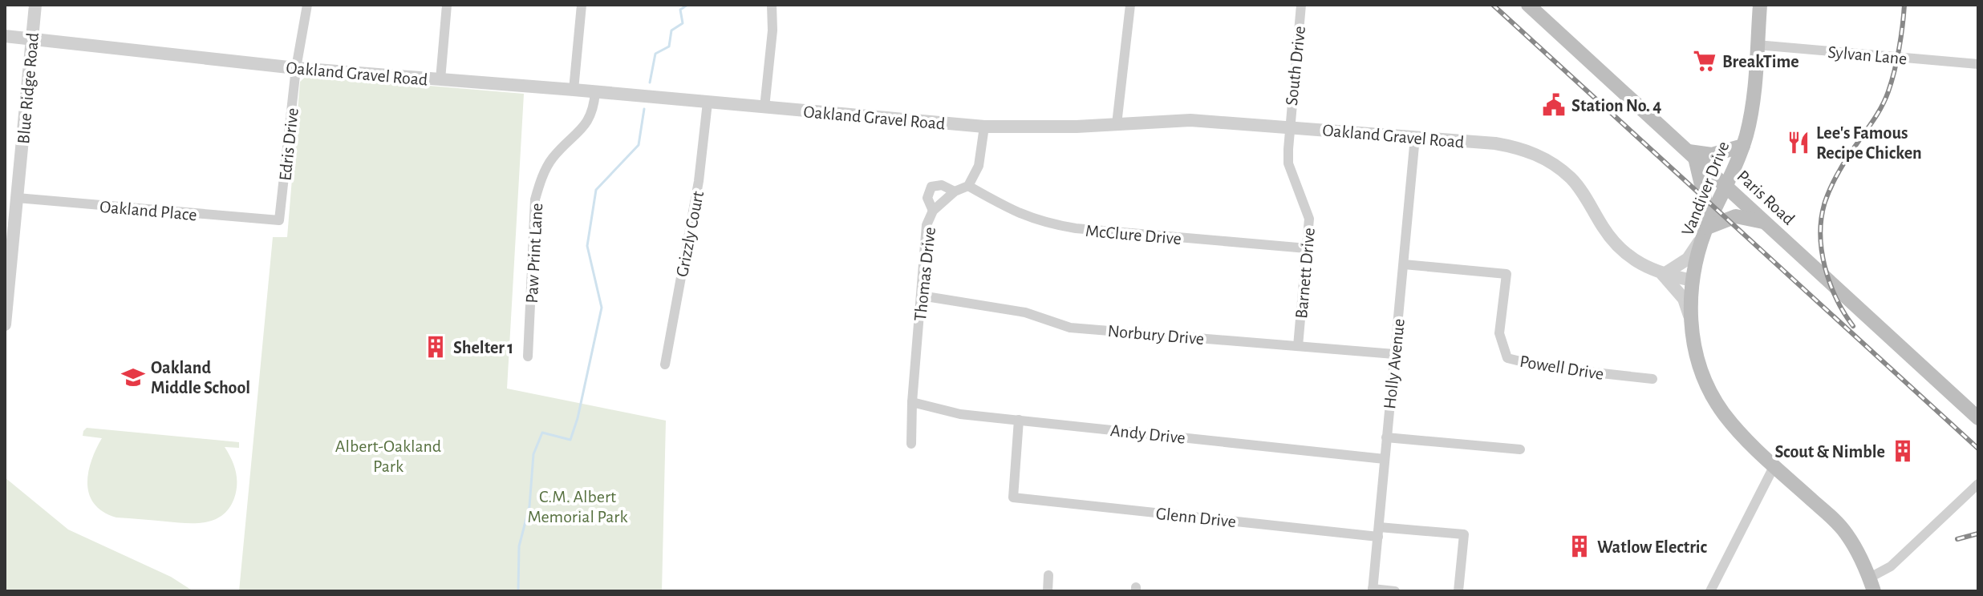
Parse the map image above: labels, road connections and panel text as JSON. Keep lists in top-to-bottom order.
{
  "streets": {
    "main road": ["Vandiver Drive", "Paris Road"],
    "street": [
      "Sylvan Lane",
      "South Drive",
      "Oakland Gravel Road",
      "Blue Ridge Road",
      "Edris Drive",
      "Oakland Place",
      "Grizzly Court",
      "McClure Drive",
      "Paw Print Lane",
      "Barnett Drive",
      "Thomas Drive",
      "Norbury Drive",
      "Holly Avenue",
      "Powell Drive",
      "Andy Drive",
      "Glenn Drive"
    ]
  },
  "crossings": [
    ["Sylvan Lane", "Vandiver Drive"],
    ["South Drive", "Oakland Gravel Road"],
    ["South Drive", "Barnett Drive"],
    ["Oakland Gravel Road", "Blue Ridge Road"],
    ["Oakland Gravel Road", "Edris Drive"],
    ["Oakland Gravel Road", "Vandiver Drive"],
    ["Oakland Gravel Road", "Grizzly Court"],
    ["Oakland Gravel Road", "Paw Print Lane"],
    ["Oakland Gravel Road", "Barnett Drive"],
    ["Oakland Gravel Road", "Holly Avenue"],
    ["Blue Ridge Road", "Oakland Place"],
    ["Edris Drive", "Oakland Place"],
    ["Vandiver Drive", "Paris Road"],
    ["McClure Drive", "Barnett Drive"],
    ["McClure Drive", "Thomas Drive"],
    ["Barnett Drive", "Norbury Drive"],
    ["Thomas Drive", "Norbury Drive"],
    ["Thomas Drive", "Andy Drive"],
    ["Norbury Drive", "Holly Avenue"],
    ["Holly Avenue", "Powell Drive"],
    ["Holly Avenue", "Andy Drive"],
    ["Holly Avenue", "Glenn Drive"],
    ["Andy Drive", "Glenn Drive"]
  ],
  "parks": ["Albert-Oakland Park", "C.M. Albert Memorial Park"],
  "places": {
    "supermarket": ["BreakTime"],
    "public building": ["Station No. 4"],
    "restaurant": ["Lee's Famous Recipe Chicken"],
    "building": ["Shelter 1", "Scout & Nimble", "Watlow Electric"],
    "school or university": ["Oakland Middle School"]
  }
}
